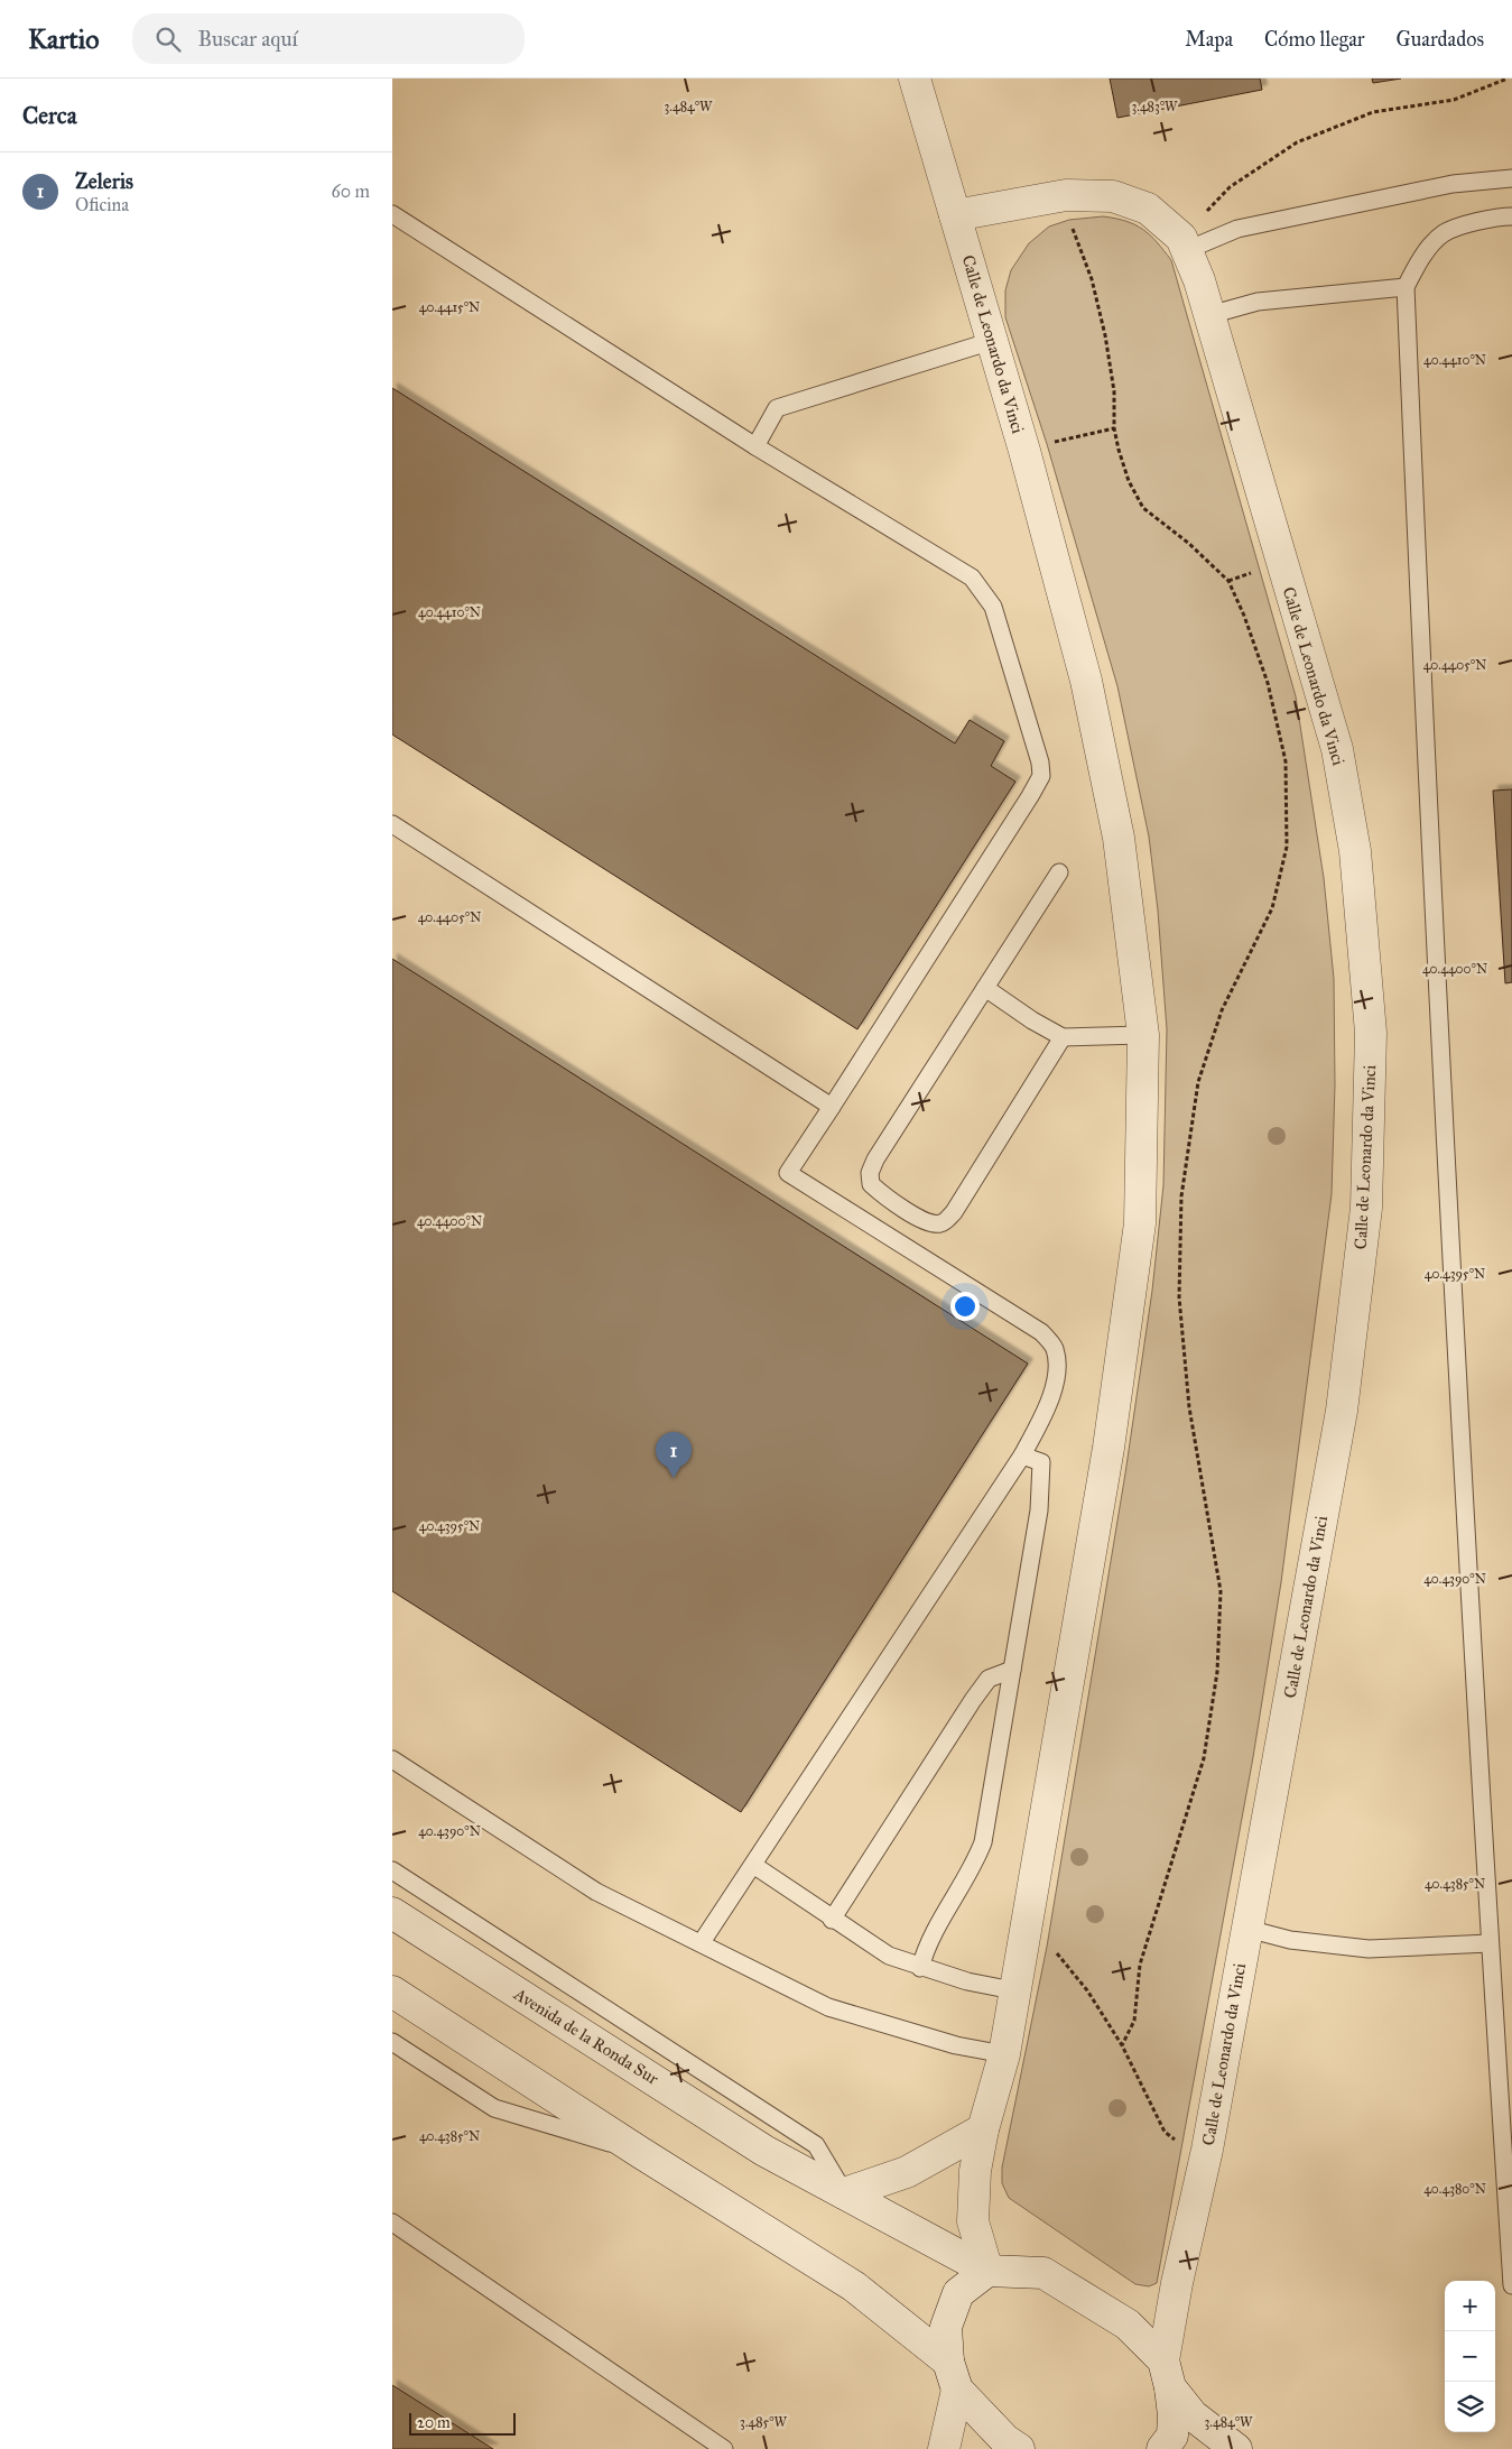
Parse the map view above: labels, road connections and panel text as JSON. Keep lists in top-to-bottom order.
{
  "streets": {
    "street": ["Calle de Leonardo da Vinci", "Avenida de la Ronda Sur"]
  },
  "crossings": [
    ["Calle de Leonardo da Vinci", "Avenida de la Ronda Sur"]
  ],
  "scale_bar": "20 m",
  "page": {
    "header": "Kartio",
    "search": "Buscar aquí",
    "nav": ["Mapa", "Cómo llegar", "Guardados"],
    "heading": "Cerca",
    "list": [
      {
        "mark": "1",
        "name": "Zeleris",
        "note": "Oficina",
        "value": "60 m"
      }
    ],
    "pins": "1",
    "map_buttons": ["+", "−"],
    "scale": "20 m"
  },
  "coordinates": [
    "3.484°W",
    "3.483°W",
    "40.4415°N",
    "40.4410°N",
    "40.4405°N",
    "40.4400°N",
    "40.4395°N",
    "40.4390°N",
    "40.4385°N",
    "40.4380°N",
    "3.485°W"
  ]
}
